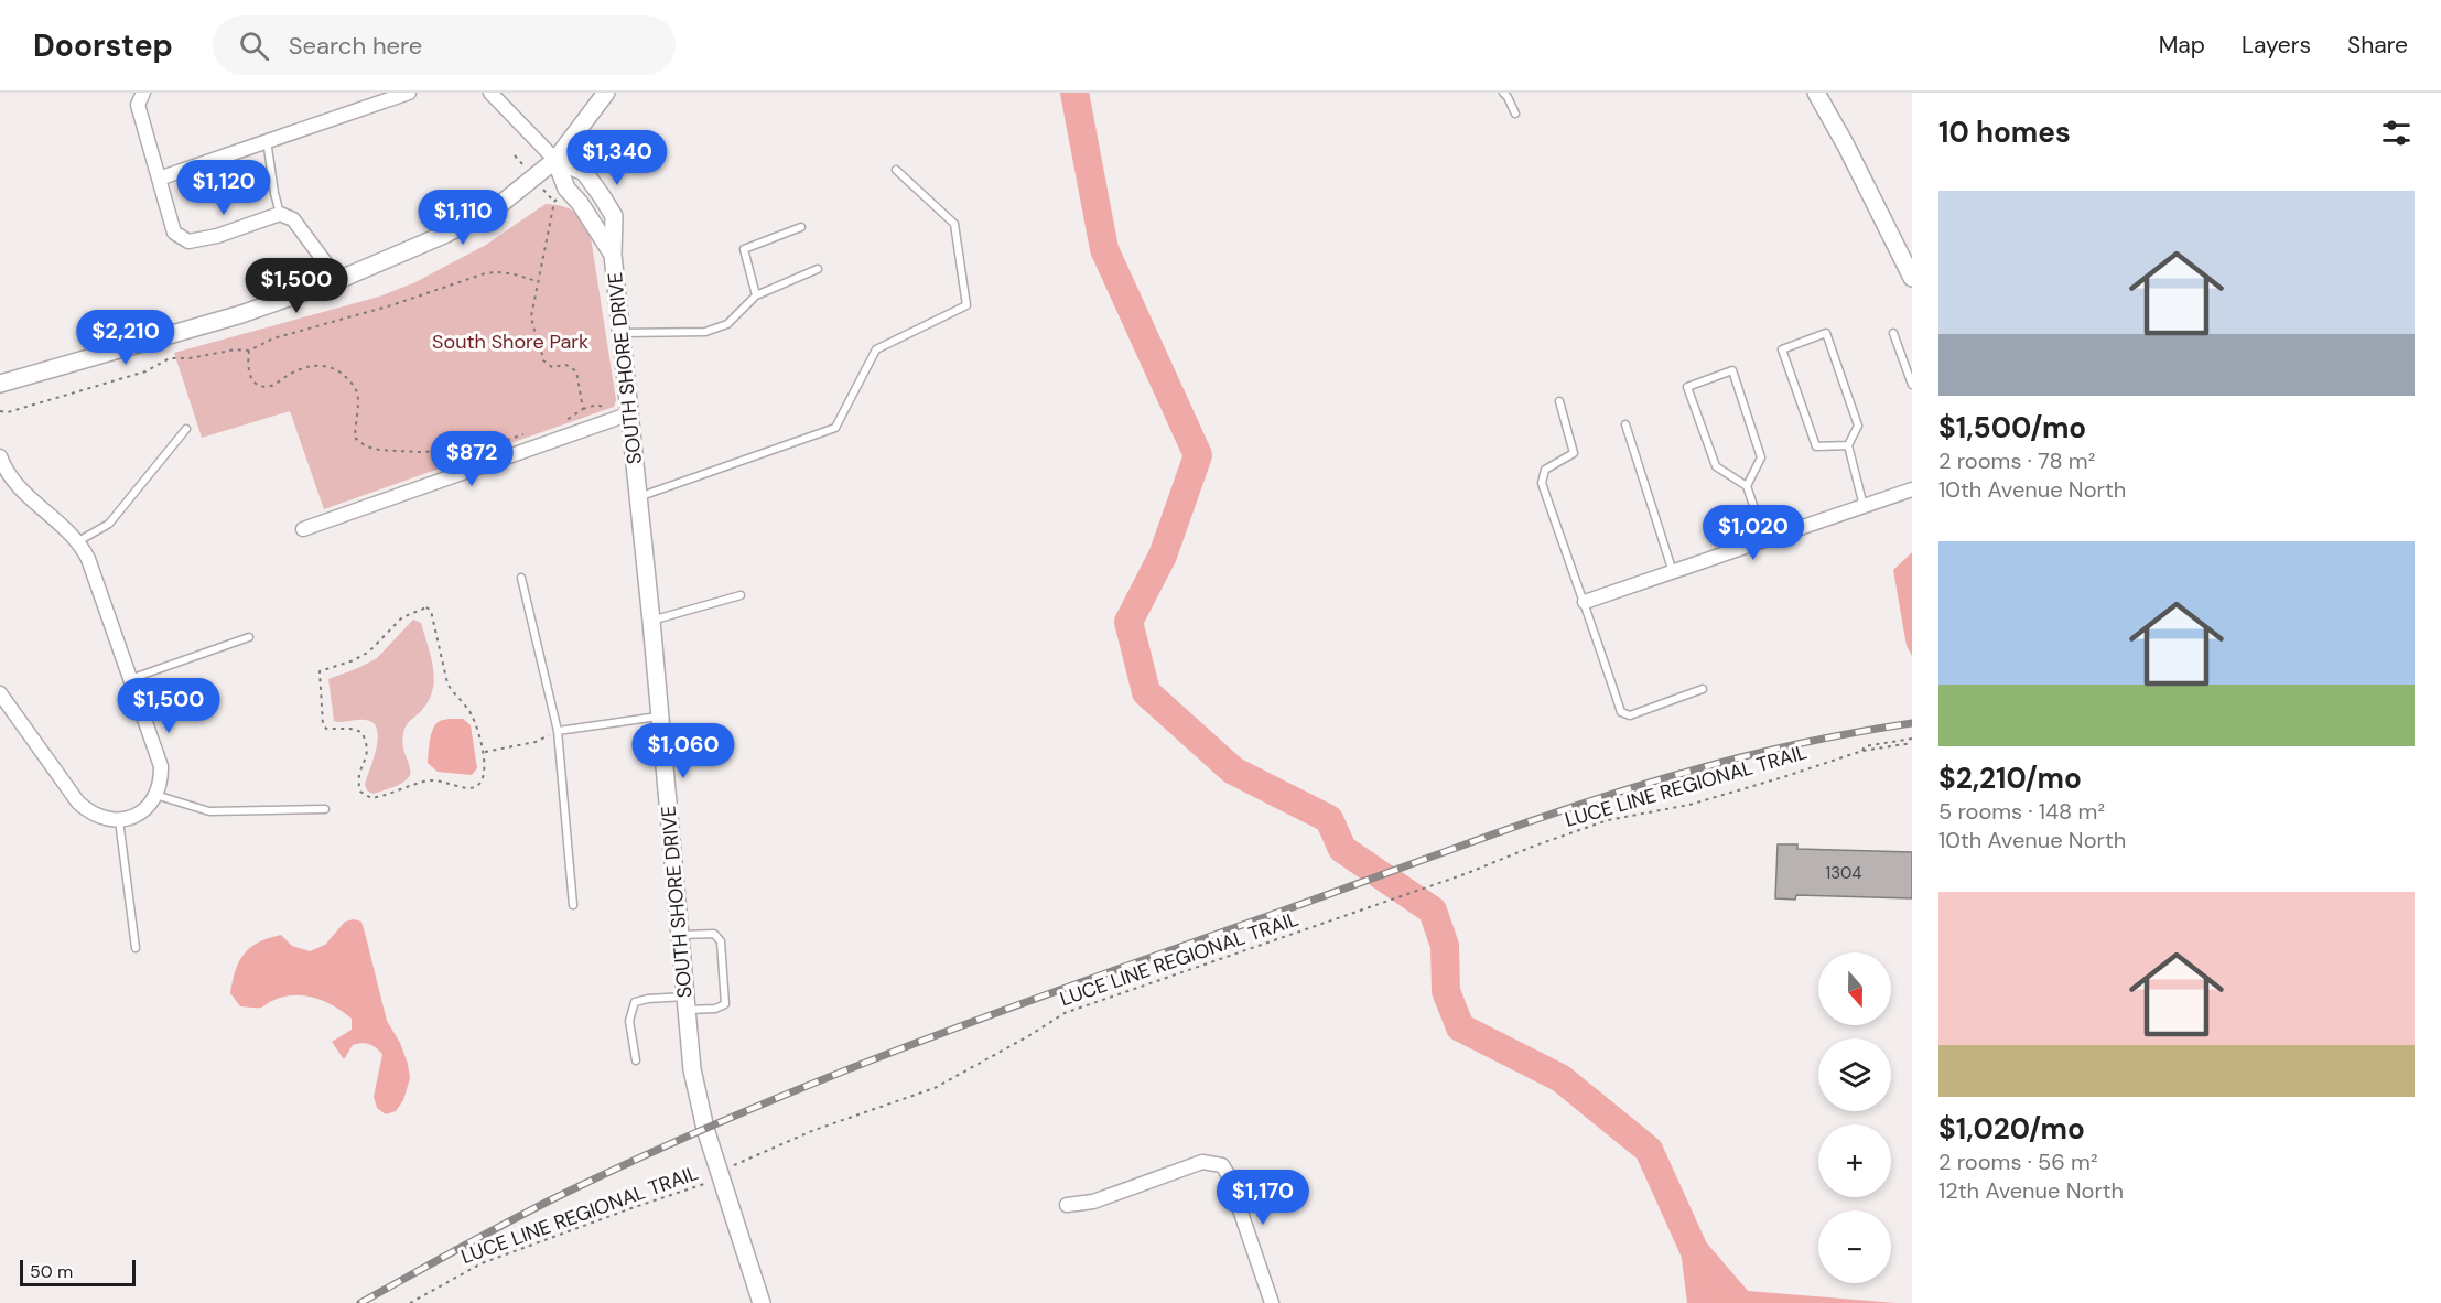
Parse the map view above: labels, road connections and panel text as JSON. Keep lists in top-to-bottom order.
{
  "streets": {
    "street": ["SOUTH SHORE DRIVE"],
    "path": ["LUCE LINE REGIONAL TRAIL"]
  },
  "crossings": [
    ["SOUTH SHORE DRIVE", "LUCE LINE REGIONAL TRAIL"]
  ],
  "parks": ["South Shore Park"],
  "house_numbers": ["1304"],
  "scale_bar": "50 m",
  "north": "bottom",
  "page": {
    "header": "Doorstep",
    "search": "Search here",
    "nav": ["Map", "Layers", "Share"],
    "heading": "10 homes",
    "price": [
      "$1,340",
      "$1,120",
      "$1,110",
      "$1,500",
      "$2,210",
      "$872",
      "$1,020",
      "$1,500",
      "$1,060",
      "$1,170"
    ],
    "list": [
      {
        "name": "$1,500/mo",
        "note": "2 rooms · 78 m² · 10th Avenue North"
      },
      {
        "name": "$2,210/mo",
        "note": "5 rooms · 148 m² · 10th Avenue North"
      },
      {
        "name": "$1,020/mo",
        "note": "2 rooms · 56 m² · 12th Avenue North"
      }
    ],
    "map_buttons": ["+", "−"],
    "scale": "50 m"
  }
}
